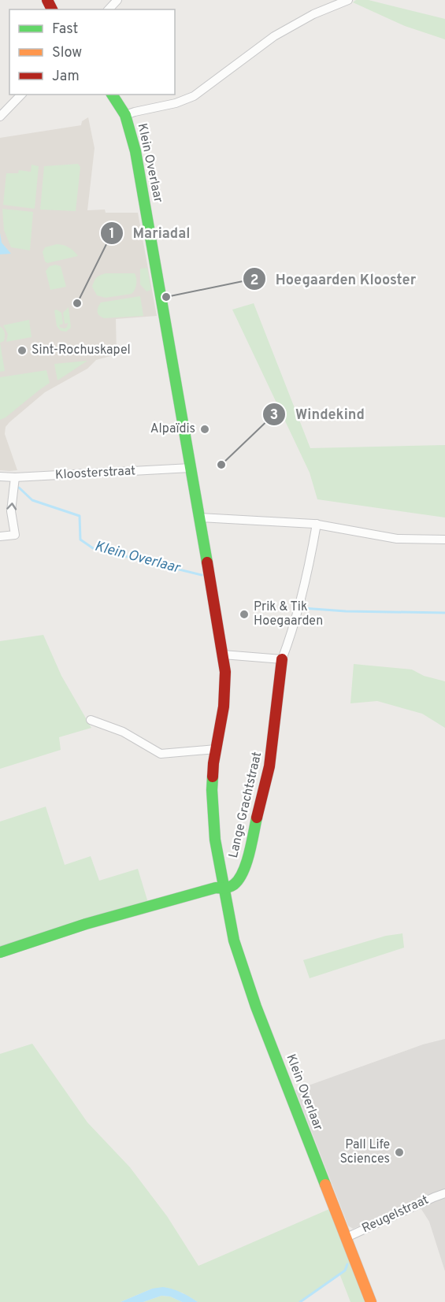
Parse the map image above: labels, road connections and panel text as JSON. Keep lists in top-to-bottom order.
{
  "streets": {
    "main road": ["Klein Overlaar", "Lange Grachtstraat"],
    "street": ["Kloosterstraat", "Reugelstraat"]
  },
  "crossings": [
    ["Klein Overlaar", "Kloosterstraat"],
    ["Klein Overlaar", "Lange Grachtstraat"],
    ["Klein Overlaar", "Reugelstraat"]
  ],
  "water": ["Klein Overlaar"],
  "places": [
    "Hoegaarden Klooster",
    "Mariadal",
    "Sint-Rochuskapel",
    "Alpaïdis",
    "Windekind",
    "Prik & Tik Hoegaarden",
    "Pall Life Sciences"
  ],
  "legend": ["Fast", "Slow", "Jam"]
}
